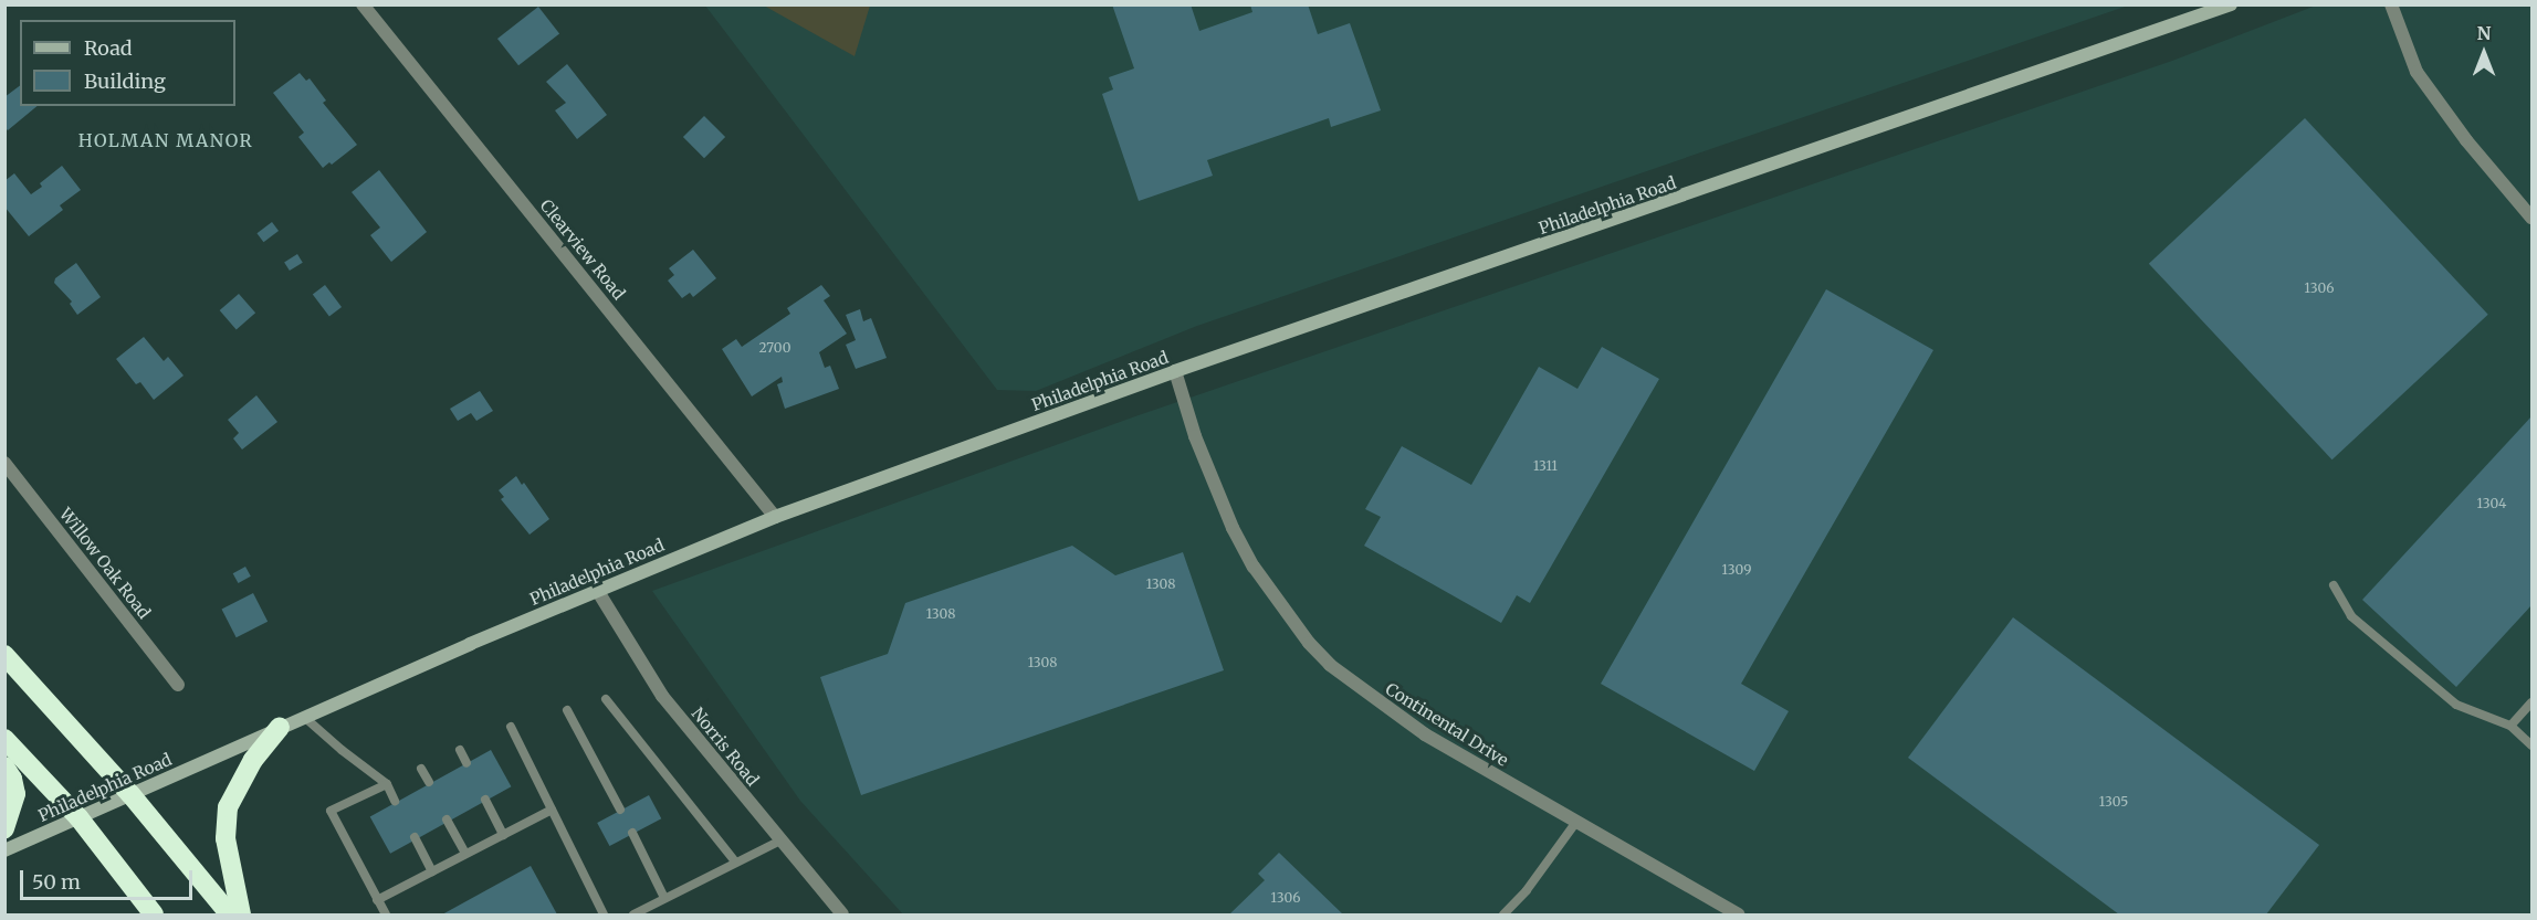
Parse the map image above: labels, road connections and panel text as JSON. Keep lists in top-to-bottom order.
{
  "streets": {
    "main road": ["Philadelphia Road"],
    "street": [
      "Clearview Road",
      "Willow Oak Road",
      "Continental Drive",
      "Norris Road"
    ]
  },
  "crossings": [
    ["Philadelphia Road", "Clearview Road"],
    ["Philadelphia Road", "Continental Drive"],
    ["Philadelphia Road", "Norris Road"]
  ],
  "districts": ["HOLMAN MANOR"],
  "house_numbers": [
    "1306",
    "2700",
    "1311",
    "1304",
    "1309",
    "1308",
    "1308",
    "1308",
    "1305",
    "1306"
  ],
  "legend": ["Road", "Building"],
  "scale_bar": "50 m",
  "north": "top"
}
